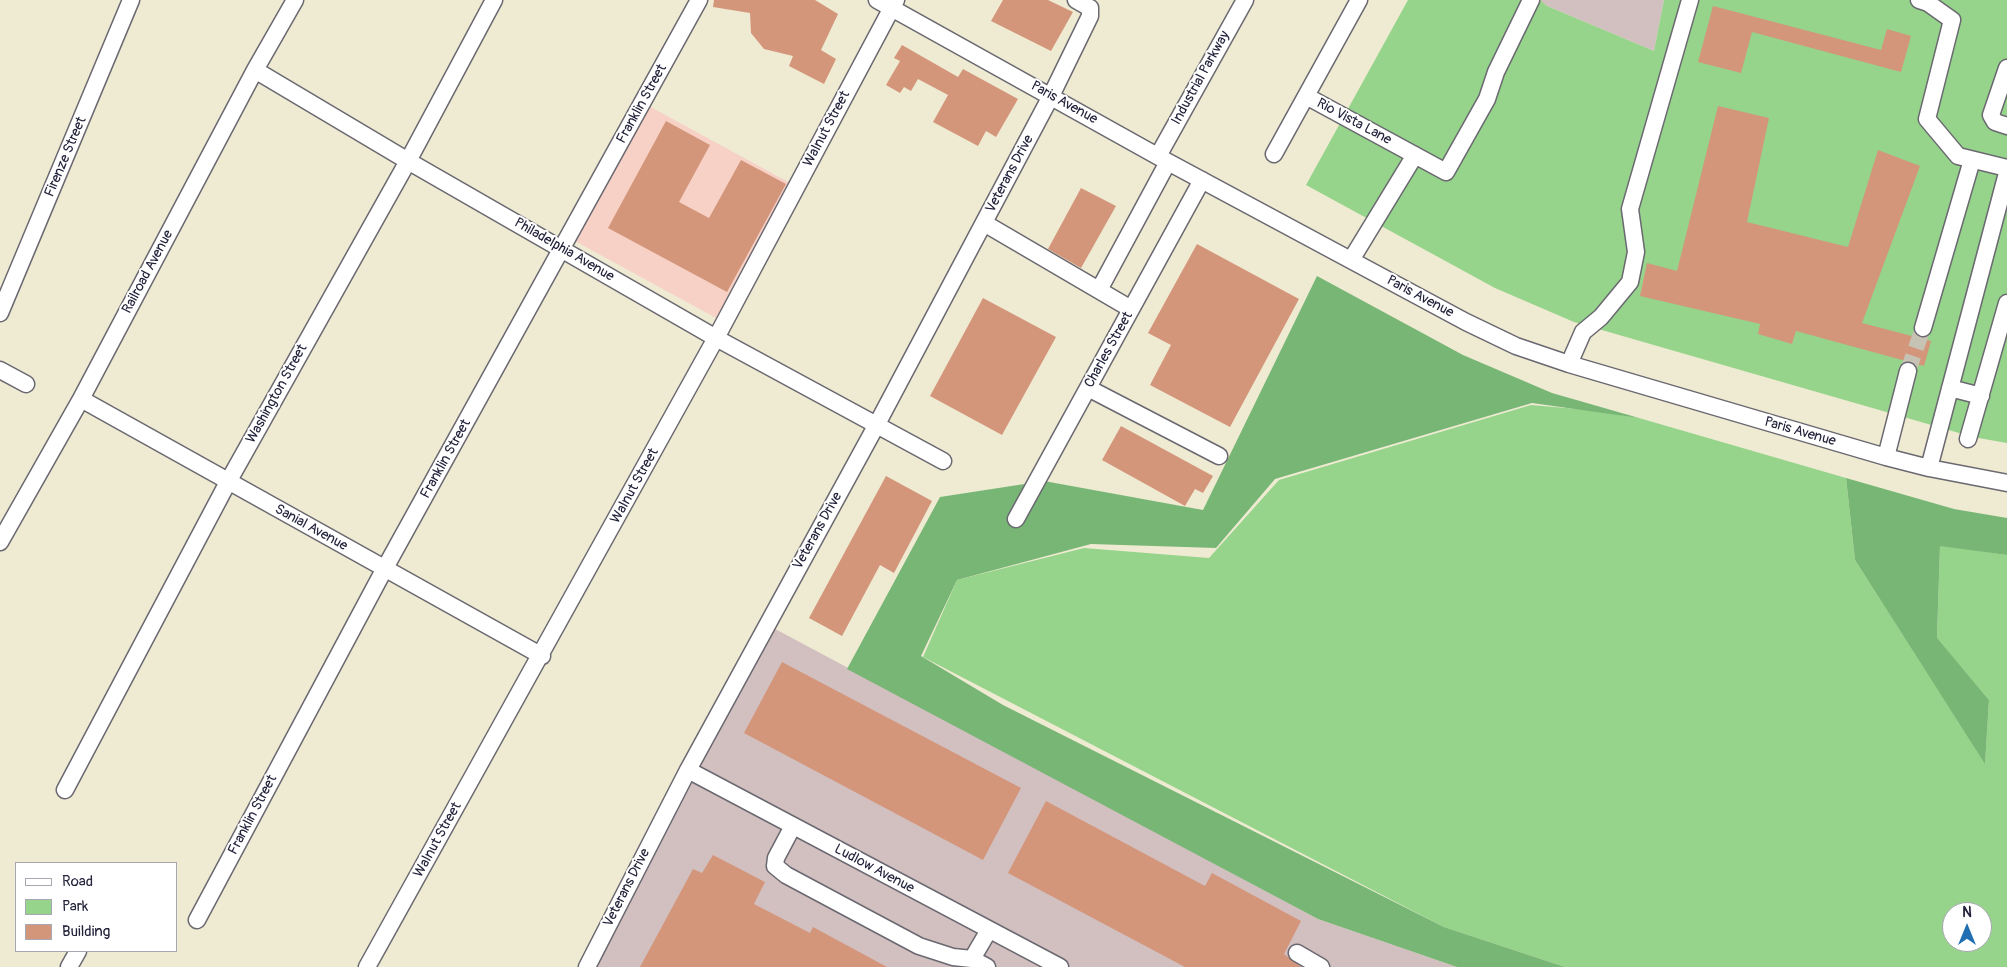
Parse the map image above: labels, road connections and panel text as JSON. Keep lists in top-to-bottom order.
{
  "streets": {
    "street": [
      "Industrial Parkway",
      "Paris Avenue",
      "Franklin Street",
      "Rio Vista Lane",
      "Walnut Street",
      "Firenze Street",
      "Veterans Drive",
      "Philadelphia Avenue",
      "Railroad Avenue",
      "Charles Street",
      "Washington Street",
      "Sanial Avenue",
      "Ludlow Avenue"
    ]
  },
  "crossings": [
    ["Industrial Parkway", "Paris Avenue"],
    ["Paris Avenue", "Walnut Street"],
    ["Paris Avenue", "Veterans Drive"],
    ["Paris Avenue", "Charles Street"],
    ["Franklin Street", "Philadelphia Avenue"],
    ["Franklin Street", "Sanial Avenue"],
    ["Walnut Street", "Philadelphia Avenue"],
    ["Walnut Street", "Sanial Avenue"],
    ["Veterans Drive", "Philadelphia Avenue"],
    ["Veterans Drive", "Ludlow Avenue"],
    ["Philadelphia Avenue", "Railroad Avenue"],
    ["Philadelphia Avenue", "Washington Street"],
    ["Railroad Avenue", "Sanial Avenue"],
    ["Washington Street", "Sanial Avenue"]
  ],
  "legend": ["Road", "Park", "Building"],
  "north": "top"
}
